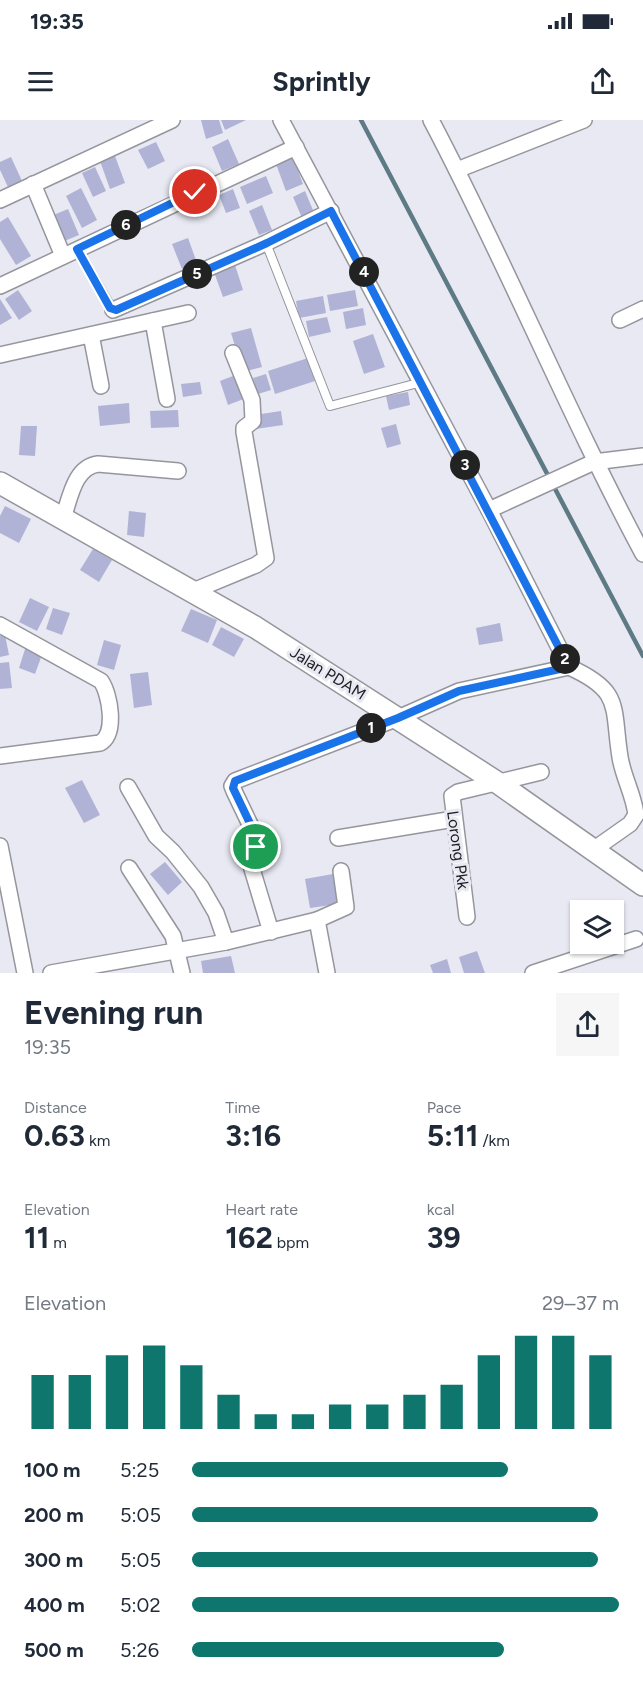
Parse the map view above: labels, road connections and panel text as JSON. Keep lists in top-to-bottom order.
{
  "streets": {
    "street": ["Jalan PDAM", "Lorong Pkk"]
  },
  "crossings": [
    ["Jalan PDAM", "Lorong Pkk"]
  ],
  "page": {
    "status": "19:35",
    "header": "Sprintly",
    "pins": [
      "6",
      "4",
      "5",
      "3",
      "2",
      "1"
    ],
    "heading": ["Evening run", "19:35"],
    "stats": [
      ["Distance", "0.63 km"],
      ["Time", "3:16"],
      ["Pace", "5:11 /km"],
      ["Elevation", "11 m"],
      ["Heart rate", "162 bpm"],
      ["kcal", "39"]
    ],
    "chart": ["Elevation", "29–37 m"],
    "list": [
      {
        "name": "100 m",
        "note": "5:25"
      },
      {
        "name": "200 m",
        "note": "5:05"
      },
      {
        "name": "300 m",
        "note": "5:05"
      },
      {
        "name": "400 m",
        "note": "5:02"
      },
      {
        "name": "500 m",
        "note": "5:26"
      }
    ]
  }
}
